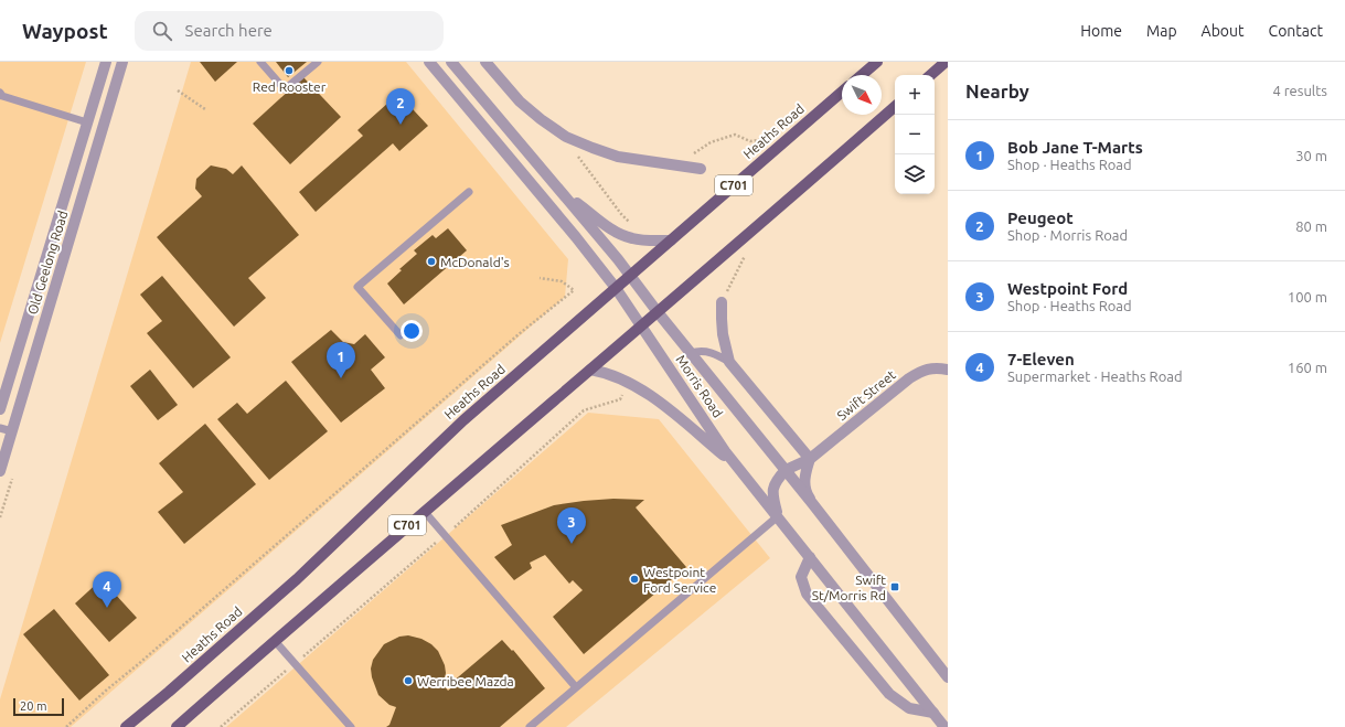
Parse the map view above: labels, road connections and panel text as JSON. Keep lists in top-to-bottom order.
{
  "streets": {
    "main road": ["Heaths Road", "C701"],
    "street": ["Old Geelong Road", "Morris Road", "Swift Street"]
  },
  "crossings": [
    ["Heaths Road", "Morris Road"],
    ["C701", "Morris Road"],
    ["Morris Road", "Swift Street"]
  ],
  "places": {
    "other": [
      "Red Rooster",
      "McDonald's",
      "Westpoint Ford Service",
      "Werribee Mazda"
    ],
    "transit": ["Swift St/Morris Rd"]
  },
  "scale_bar": "20 m",
  "north": "bottom right",
  "page": {
    "header": "Waypost",
    "search": "Search here",
    "nav": [
      "Home",
      "Map",
      "About",
      "Contact"
    ],
    "heading": ["Nearby", "4 results"],
    "map_buttons": ["+", "−"],
    "pins": [
      "2",
      "1",
      "3",
      "4"
    ],
    "list": [
      {
        "mark": "1",
        "name": "Bob Jane T-Marts",
        "note": "Shop · Heaths Road",
        "value": "30 m"
      },
      {
        "mark": "2",
        "name": "Peugeot",
        "note": "Shop · Morris Road",
        "value": "80 m"
      },
      {
        "mark": "3",
        "name": "Westpoint Ford",
        "note": "Shop · Heaths Road",
        "value": "100 m"
      },
      {
        "mark": "4",
        "name": "7-Eleven",
        "note": "Supermarket · Heaths Road",
        "value": "160 m"
      }
    ],
    "scale": "20 m"
  }
}
